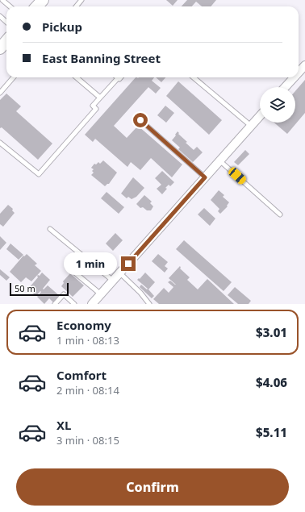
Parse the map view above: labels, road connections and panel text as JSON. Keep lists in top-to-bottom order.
{
  "scale_bar": "50 m",
  "page": {
    "banner": ["Pickup", "East Banning Street"],
    "bubble": "1 min",
    "scale": "50 m",
    "list": [
      {
        "name": "Economy",
        "note": "1 min · 08:13",
        "value": "$3.01"
      },
      {
        "name": "Comfort",
        "note": "2 min · 08:14",
        "value": "$4.06"
      },
      {
        "name": "XL",
        "note": "3 min · 08:15",
        "value": "$5.11"
      }
    ],
    "buttons": "Confirm"
  }
}
